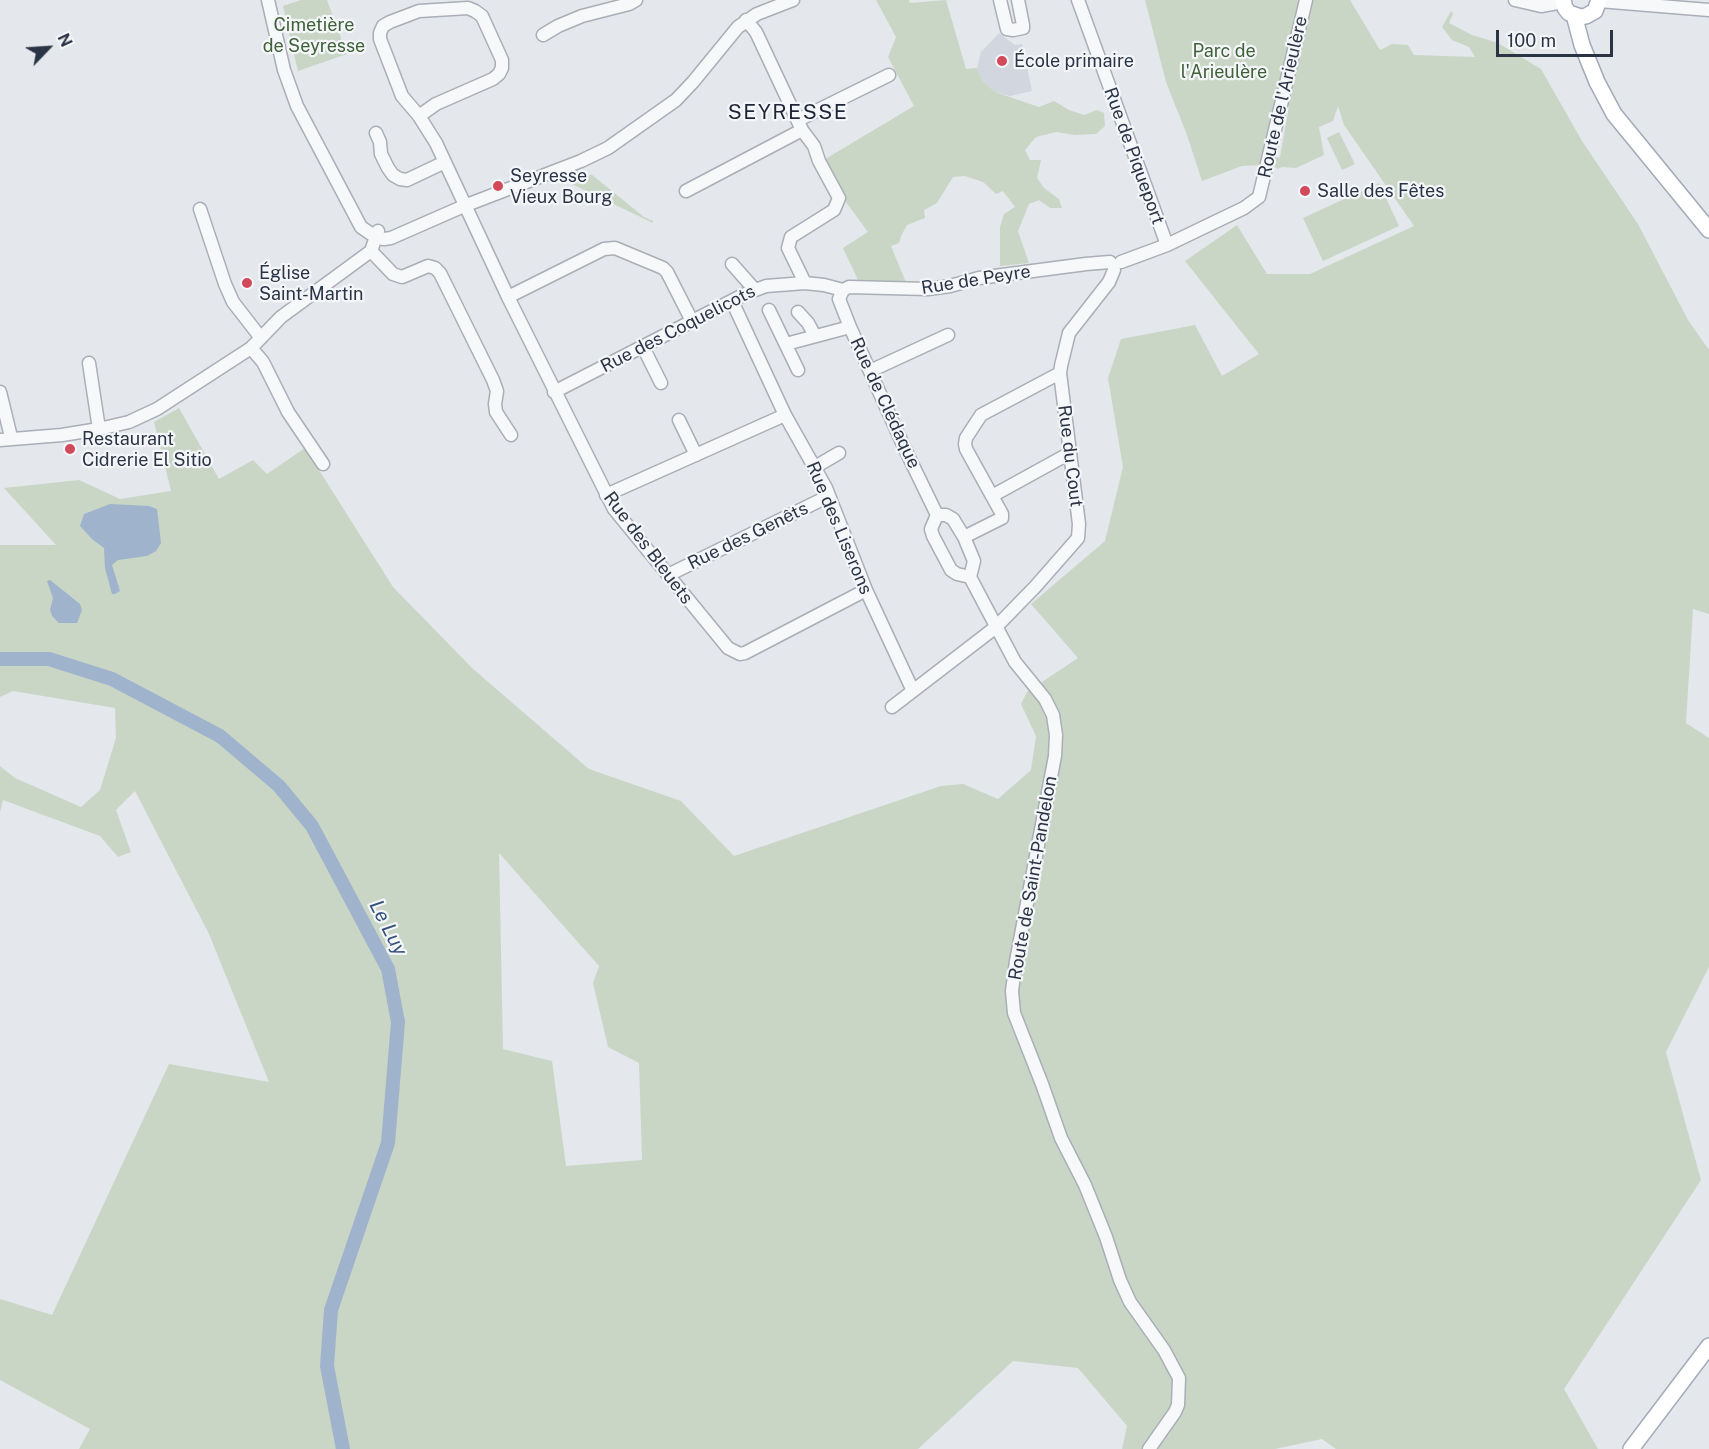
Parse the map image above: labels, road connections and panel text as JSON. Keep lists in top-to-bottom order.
{
  "streets": {
    "street": [
      "Route de l'Arieulère",
      "Rue de Piqueport",
      "Rue de Peyre",
      "Rue des Coquelicots",
      "Rue de Clédaque",
      "Rue du Cout",
      "Rue des Liserons",
      "Rue des Genêts",
      "Rue des Bleuets",
      "Route de Saint-Pandelon"
    ]
  },
  "crossings": [
    ["Route de l'Arieulère", "Rue de Piqueport"],
    ["Route de l'Arieulère", "Rue de Peyre"],
    ["Rue de Piqueport", "Rue de Peyre"],
    ["Rue de Peyre", "Rue des Coquelicots"],
    ["Rue de Peyre", "Rue de Clédaque"],
    ["Rue de Peyre", "Rue du Cout"],
    ["Rue des Coquelicots", "Rue de Clédaque"],
    ["Rue des Coquelicots", "Rue des Liserons"],
    ["Rue des Coquelicots", "Rue des Bleuets"],
    ["Rue de Clédaque", "Rue du Cout"],
    ["Rue de Clédaque", "Route de Saint-Pandelon"],
    ["Rue du Cout", "Rue des Liserons"],
    ["Rue du Cout", "Route de Saint-Pandelon"],
    ["Rue des Liserons", "Rue des Genêts"],
    ["Rue des Liserons", "Rue des Bleuets"],
    ["Rue des Genêts", "Rue des Bleuets"]
  ],
  "districts": ["SEYRESSE"],
  "water": ["Le Luy"],
  "parks": ["Cimetière de Seyresse", "Parc de l'Arieulère"],
  "places": [
    "École primaire",
    "Seyresse Vieux Bourg",
    "Salle des Fêtes",
    "Église Saint-Martin",
    "Restaurant Cidrerie El Sitio"
  ],
  "scale_bar": "100 m",
  "north": "top right"
}
